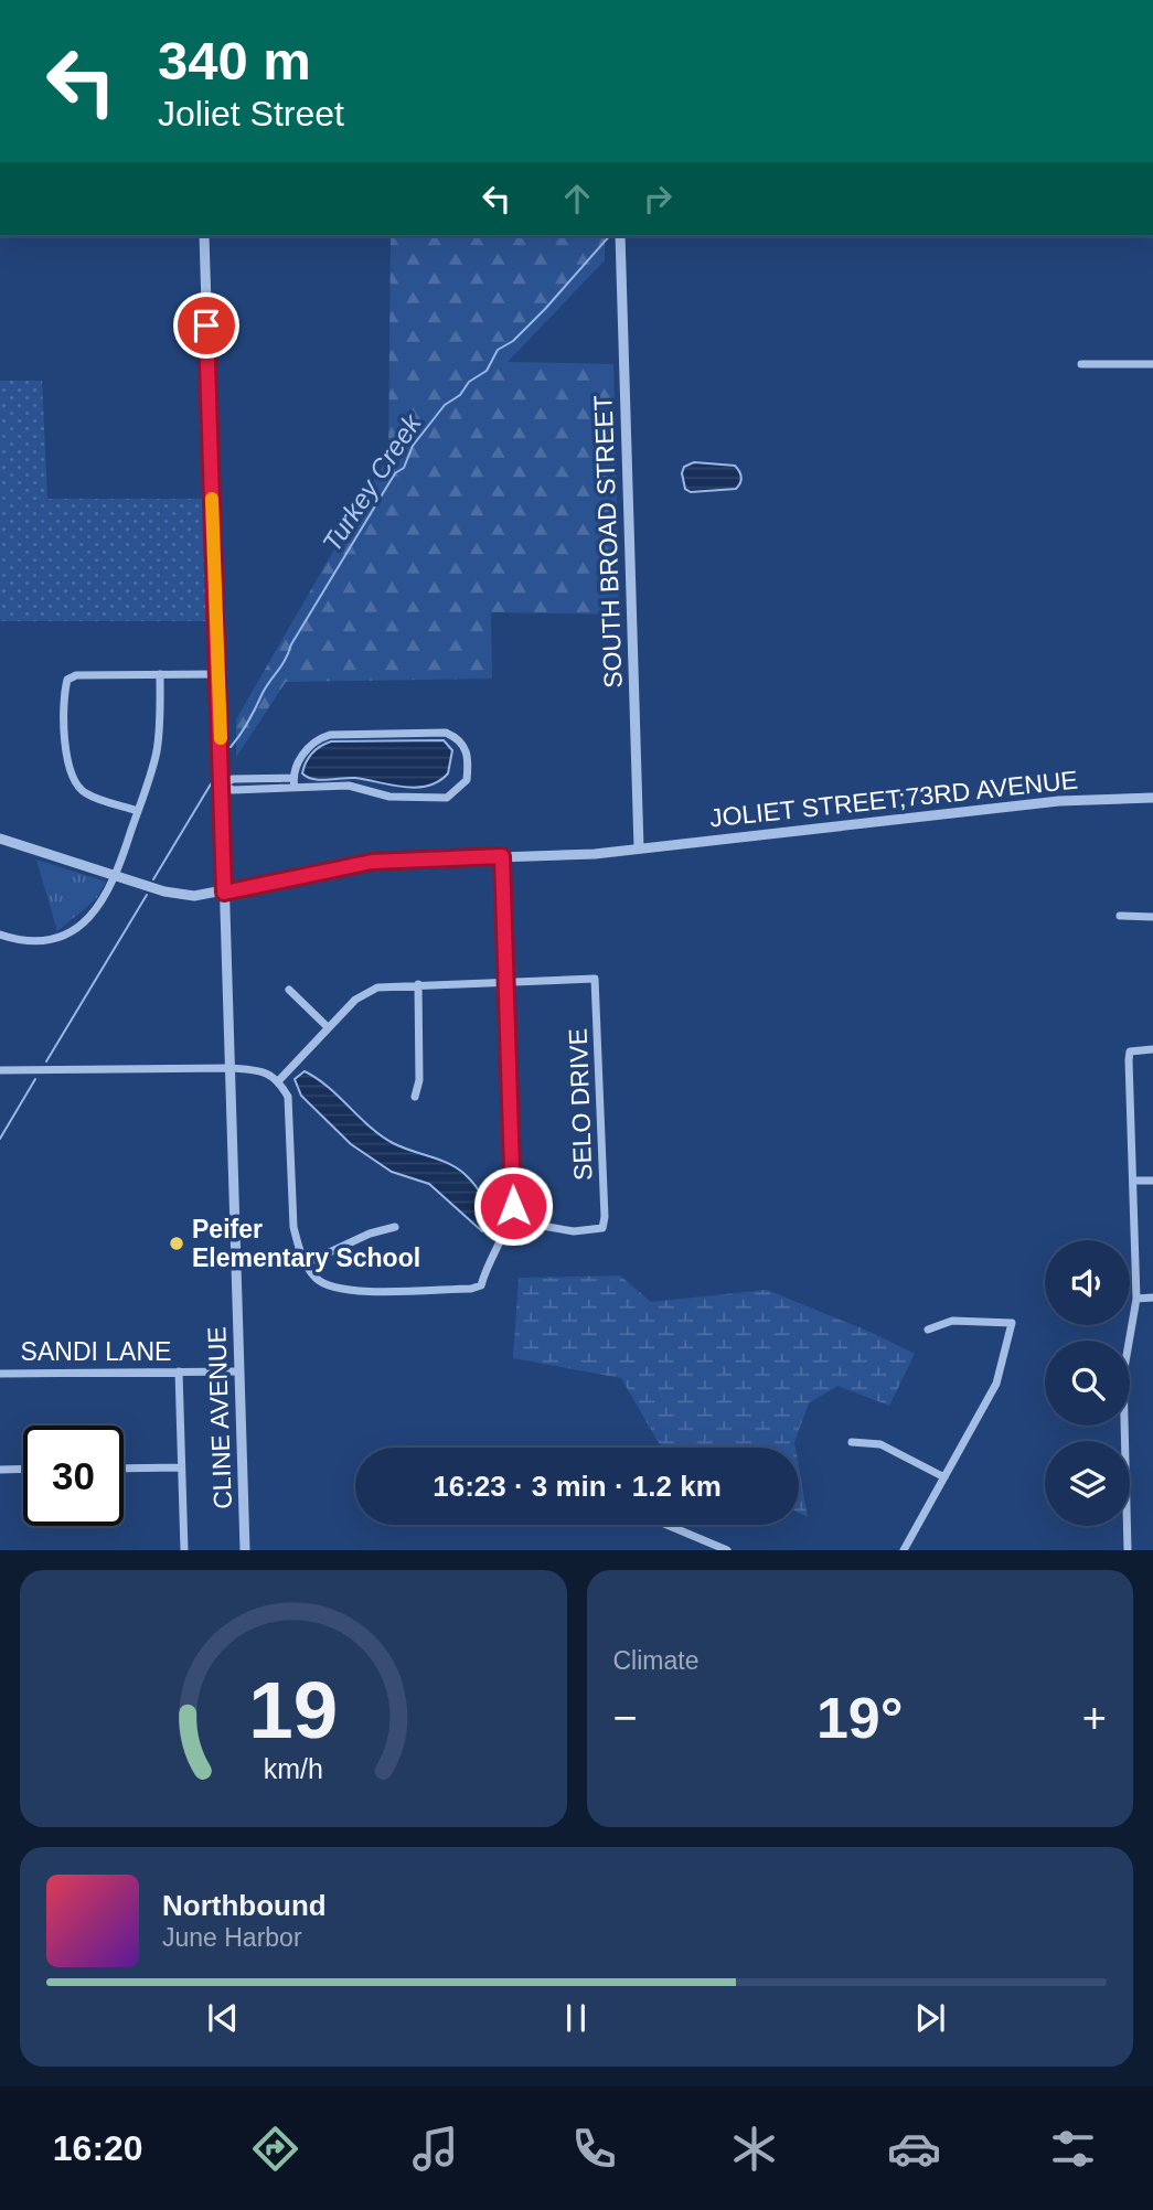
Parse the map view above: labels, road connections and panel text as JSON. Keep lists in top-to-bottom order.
{
  "streets": {
    "street": [
      "SOUTH BROAD STREET",
      "JOLIET STREET;73RD AVENUE",
      "SELO DRIVE",
      "SANDI LANE",
      "CLINE AVENUE"
    ]
  },
  "crossings": [
    ["SOUTH BROAD STREET", "JOLIET STREET;73RD AVENUE"],
    ["JOLIET STREET;73RD AVENUE", "CLINE AVENUE"],
    ["SANDI LANE", "CLINE AVENUE"]
  ],
  "water": ["Turkey Creek"],
  "places": ["Peifer Elementary School"],
  "page": {
    "turn": ["340 m", "Joliet Street"],
    "limit": "30",
    "trip": "16:23 · 3 min · 1.2 km",
    "tile": "Climate",
    "heat": ["−", "19°", "+"],
    "song": ["Northbound", "June Harbor"],
    "tabs": "16:20",
    "gauge": ["19", "km/h"]
  }
}
